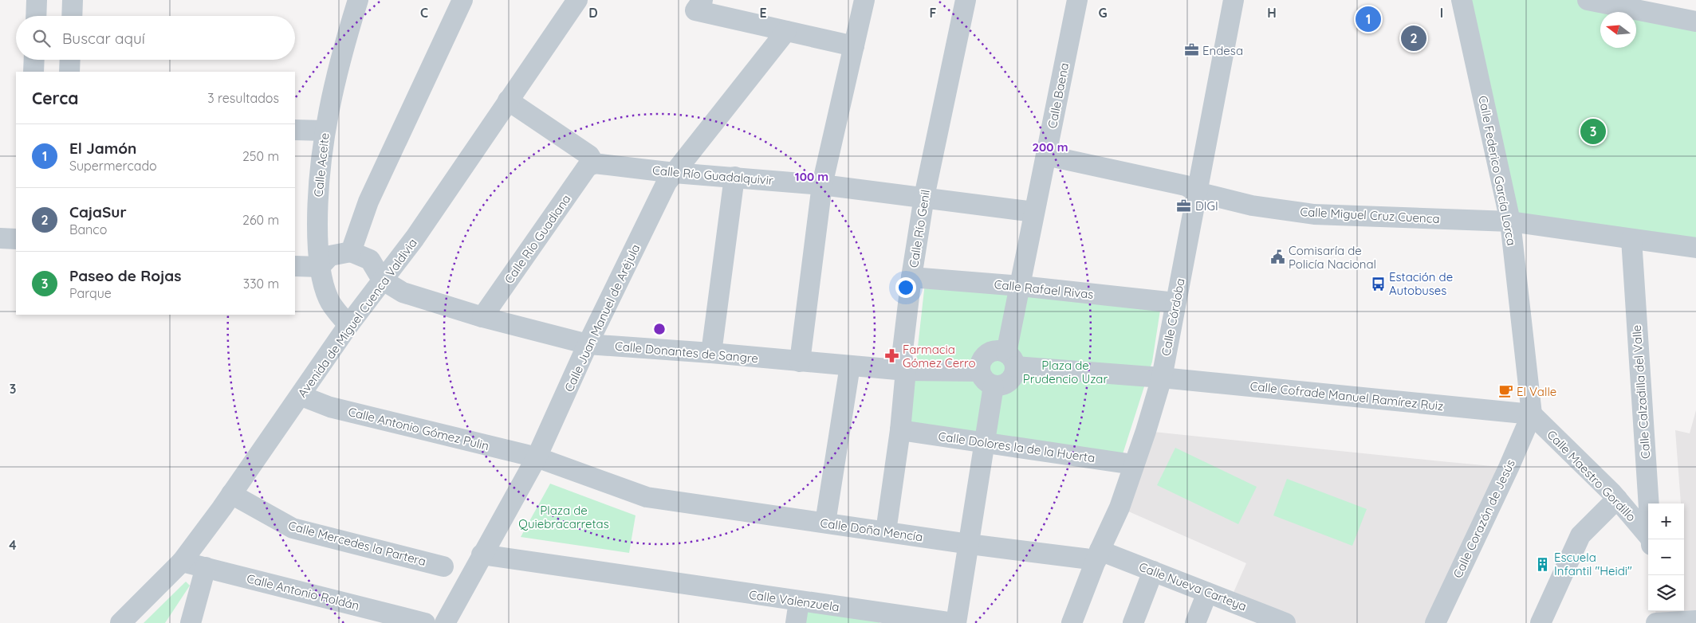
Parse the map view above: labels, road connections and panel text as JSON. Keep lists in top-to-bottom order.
{
  "streets": {
    "street": [
      "Calle Baena",
      "Calle Aceite",
      "Calle Federico García Lorca",
      "Calle Río Guadalquivir",
      "Calle Miguel Cruz Cuenca",
      "Calle Río Genil",
      "Calle Río Guadiana",
      "Calle Rafael Rivas",
      "Calle Córdoba",
      "Avenida de Miguel Cuenca Valdivia",
      "Calle Juan Manuel de Aréjula",
      "Calle Donantes de Sangre",
      "Calle Calzadilla del Valle",
      "Calle Cofrade Manuel Ramírez Ruiz",
      "Calle Antonio Gómez Pulin",
      "Calle Dolores la de la Huerta",
      "Calle Maestro Gordillo",
      "Calle Corazón de Jesús",
      "Calle Doña Mencía",
      "Calle Mercedes la Partera",
      "Calle Nueva Carteya",
      "Calle Antonio Roldán",
      "Calle Valenzuela"
    ]
  },
  "crossings": [
    ["Calle Baena", "Calle Río Guadalquivir"],
    ["Calle Baena", "Calle Miguel Cruz Cuenca"],
    ["Calle Baena", "Calle Rafael Rivas"],
    ["Calle Baena", "Calle Donantes de Sangre"],
    ["Calle Aceite", "Avenida de Miguel Cuenca Valdivia"],
    ["Calle Federico García Lorca", "Calle Miguel Cruz Cuenca"],
    ["Calle Federico García Lorca", "Calle Cofrade Manuel Ramírez Ruiz"],
    ["Calle Federico García Lorca", "Calle Maestro Gordillo"],
    ["Calle Federico García Lorca", "Calle Corazón de Jesús"],
    ["Calle Río Guadalquivir", "Calle Río Genil"],
    ["Calle Río Guadalquivir", "Calle Río Guadiana"],
    ["Calle Río Guadalquivir", "Calle Juan Manuel de Aréjula"],
    ["Calle Miguel Cruz Cuenca", "Calle Córdoba"],
    ["Calle Miguel Cruz Cuenca", "Calle Calzadilla del Valle"],
    ["Calle Río Genil", "Calle Rafael Rivas"],
    ["Calle Río Genil", "Calle Donantes de Sangre"],
    ["Calle Río Genil", "Calle Dolores la de la Huerta"],
    ["Calle Río Genil", "Calle Doña Mencía"],
    ["Calle Río Guadiana", "Calle Donantes de Sangre"],
    ["Calle Rafael Rivas", "Calle Córdoba"],
    ["Calle Córdoba", "Calle Cofrade Manuel Ramírez Ruiz"],
    ["Calle Córdoba", "Calle Dolores la de la Huerta"],
    ["Calle Córdoba", "Calle Doña Mencía"],
    ["Calle Córdoba", "Calle Nueva Carteya"],
    ["Avenida de Miguel Cuenca Valdivia", "Calle Donantes de Sangre"],
    ["Avenida de Miguel Cuenca Valdivia", "Calle Antonio Gómez Pulin"],
    ["Avenida de Miguel Cuenca Valdivia", "Calle Mercedes la Partera"],
    ["Avenida de Miguel Cuenca Valdivia", "Calle Antonio Roldán"],
    ["Calle Juan Manuel de Aréjula", "Calle Donantes de Sangre"],
    ["Calle Juan Manuel de Aréjula", "Calle Antonio Gómez Pulin"],
    ["Calle Juan Manuel de Aréjula", "Calle Doña Mencía"],
    ["Calle Juan Manuel de Aréjula", "Calle Valenzuela"],
    ["Calle Cofrade Manuel Ramírez Ruiz", "Calle Maestro Gordillo"],
    ["Calle Cofrade Manuel Ramírez Ruiz", "Calle Corazón de Jesús"],
    ["Calle Antonio Gómez Pulin", "Calle Doña Mencía"],
    ["Calle Maestro Gordillo", "Calle Corazón de Jesús"],
    ["Calle Doña Mencía", "Calle Nueva Carteya"]
  ],
  "parks": ["Plaza de Prudencio Uzar", "Plaza de Quiebracarretas"],
  "places": {
    "office": ["Endesa", "DIGI"],
    "public building": ["Comisaría de Policía Nacional"],
    "bus stop": ["Estación de Autobuses"],
    "pharmacy": ["Farmacia Gómez Cerro"],
    "cafe": ["El Valle"],
    "building": ["Escuela Infantil \"Heidi\""]
  },
  "north": "left",
  "page": {
    "pins": ["1", "2", "3"],
    "search": "Buscar aquí",
    "heading": ["Cerca", "3 resultados"],
    "list": [
      {
        "mark": "1",
        "name": "El Jamón",
        "note": "Supermercado",
        "value": "250 m"
      },
      {
        "mark": "2",
        "name": "CajaSur",
        "note": "Banco",
        "value": "260 m"
      },
      {
        "mark": "3",
        "name": "Paseo de Rojas",
        "note": "Parque",
        "value": "330 m"
      }
    ],
    "map_buttons": ["+", "−"]
  },
  "grid": {
    "columns": [
      "C",
      "D",
      "E",
      "F",
      "G",
      "H",
      "I"
    ],
    "rows": ["3", "4"]
  },
  "rings": ["200 m", "100 m"]
}
